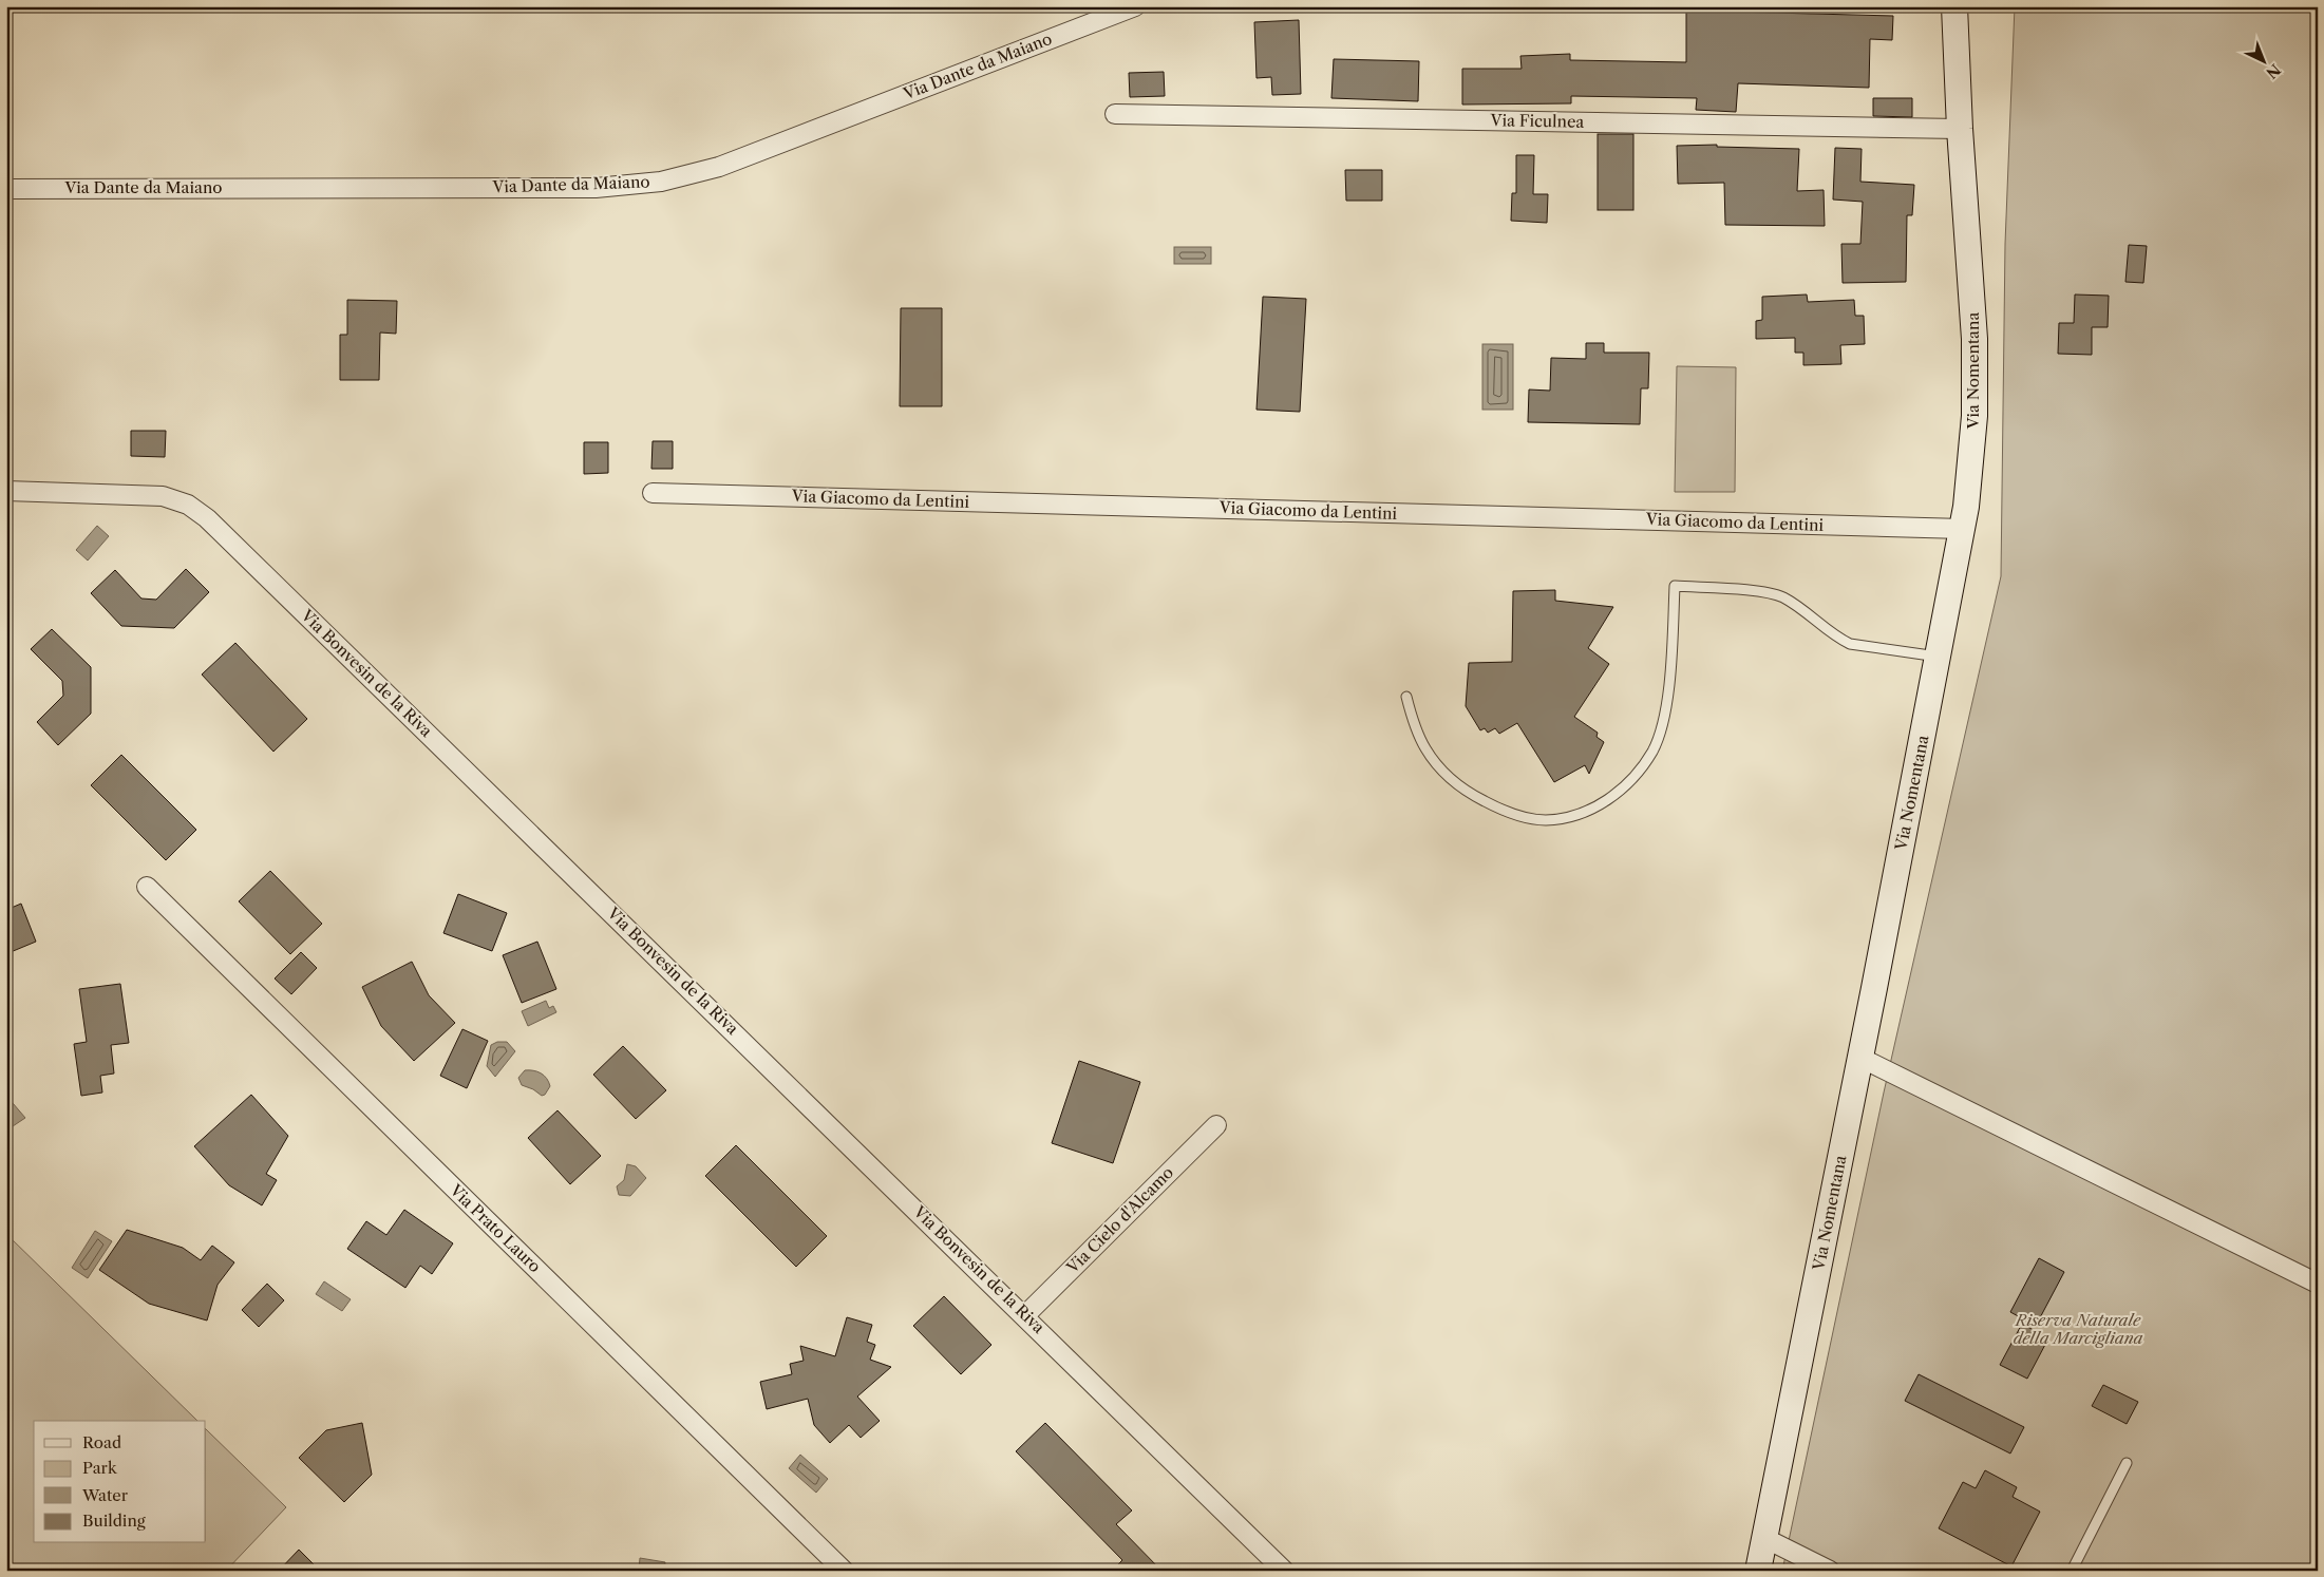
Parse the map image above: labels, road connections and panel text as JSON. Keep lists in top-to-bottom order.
{
  "streets": {
    "main road": ["Via Nomentana"],
    "street": [
      "Via Dante da Maiano",
      "Via Ficulnea",
      "Via Giacomo da Lentini",
      "Via Bonvesin de la Riva",
      "Via Cielo d'Alcamo",
      "Via Prato Lauro"
    ]
  },
  "crossings": [
    ["Via Ficulnea", "Via Nomentana"],
    ["Via Nomentana", "Via Giacomo da Lentini"],
    ["Via Bonvesin de la Riva", "Via Cielo d'Alcamo"]
  ],
  "parks": ["Riserva Naturale della Marcigliana"],
  "legend": [
    "Road",
    "Park",
    "Water",
    "Building"
  ],
  "north": "bottom right"
}
